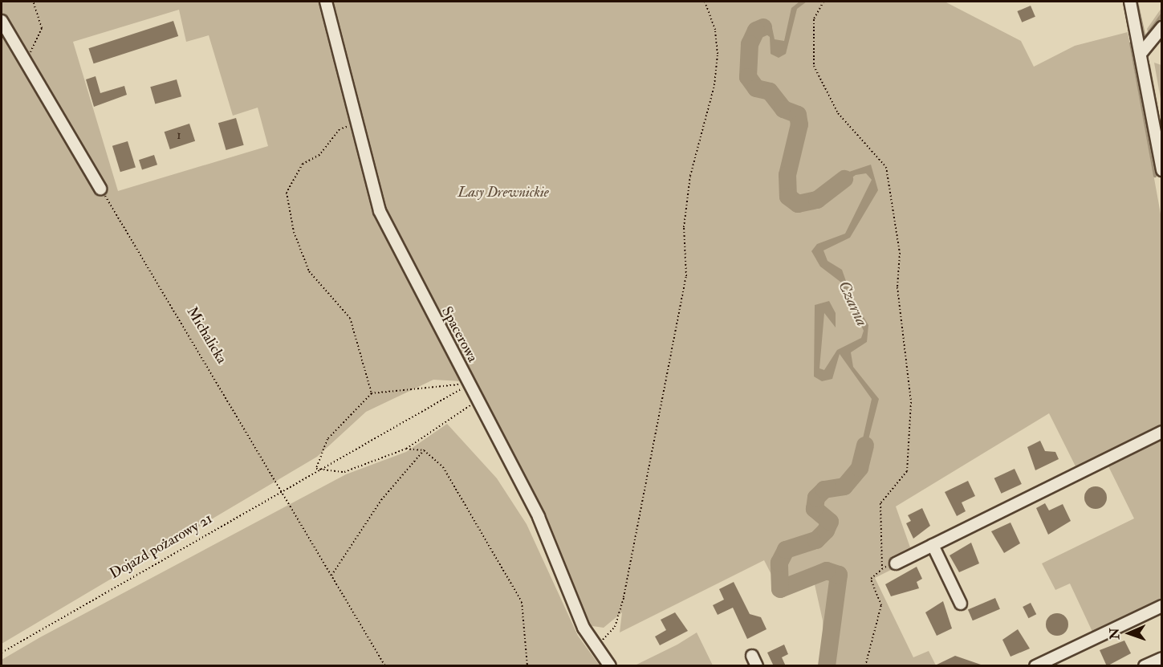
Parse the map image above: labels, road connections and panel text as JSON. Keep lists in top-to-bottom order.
{
  "streets": {
    "street": ["Spacerowa"],
    "path": ["Michalicka", "Dojazd pożarowy 21"]
  },
  "crossings": [
    ["Michalicka", "Dojazd pożarowy 21"]
  ],
  "water": ["Czarna"],
  "parks": ["Lasy Drewnickie"],
  "house_numbers": ["1"],
  "north": "left"
}
